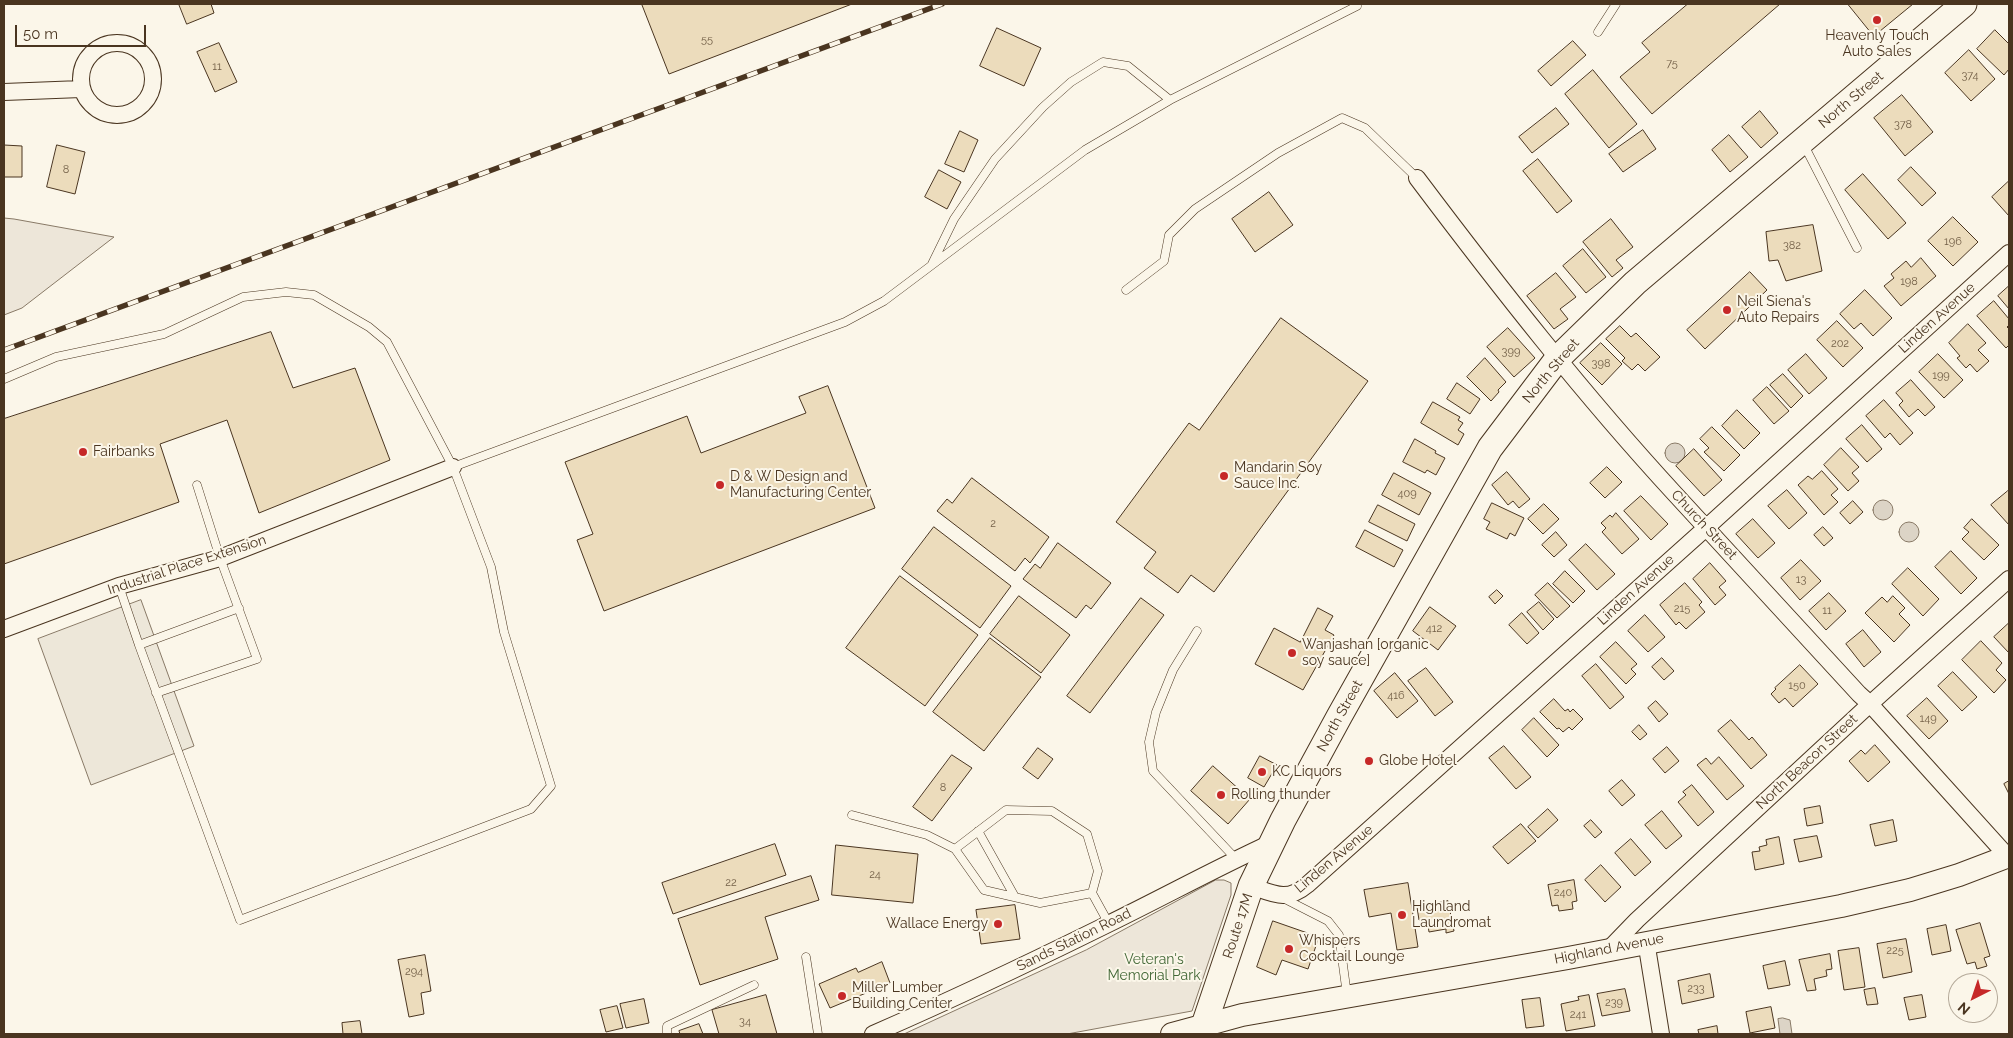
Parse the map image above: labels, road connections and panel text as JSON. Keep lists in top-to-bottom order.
{
  "streets": {
    "main road": ["North Street", "Route 17M"],
    "street": [
      "Linden Avenue",
      "Church Street",
      "Industrial Place Extension",
      "North Beacon Street",
      "Sands Station Road",
      "Highland Avenue"
    ]
  },
  "crossings": [
    ["North Street", "Church Street"],
    ["North Street", "Route 17M"],
    ["North Street", "Sands Station Road"],
    ["Linden Avenue", "Church Street"],
    ["Linden Avenue", "Route 17M"],
    ["Church Street", "North Beacon Street"],
    ["Church Street", "Highland Avenue"],
    ["North Beacon Street", "Highland Avenue"],
    ["Route 17M", "Sands Station Road"],
    ["Route 17M", "Highland Avenue"]
  ],
  "parks": ["Veteran's Memorial Park"],
  "places": [
    "Heavenly Touch Auto Sales",
    "Neil Siena's Auto Repairs",
    "Fairbanks",
    "Mandarin Soy Sauce Inc.",
    "D & W Design and Manufacturing Center",
    "Wanjashan [organic soy sauce]",
    "Globe Hotel",
    "KC Liquors",
    "Rolling thunder",
    "Highland Laundromat",
    "Wallace Energy",
    "Whispers Cocktail Lounge",
    "Miller Lumber Building Center"
  ],
  "house_numbers": [
    "55",
    "75",
    "11",
    "374",
    "378",
    "8",
    "196",
    "382",
    "198",
    "202",
    "399",
    "398",
    "199",
    "409",
    "2",
    "13",
    "215",
    "11",
    "412",
    "150",
    "416",
    "149",
    "8",
    "24",
    "22",
    "240",
    "225",
    "294",
    "233",
    "239",
    "241",
    "34"
  ],
  "scale_bar": "50 m",
  "north": "bottom left"
}
